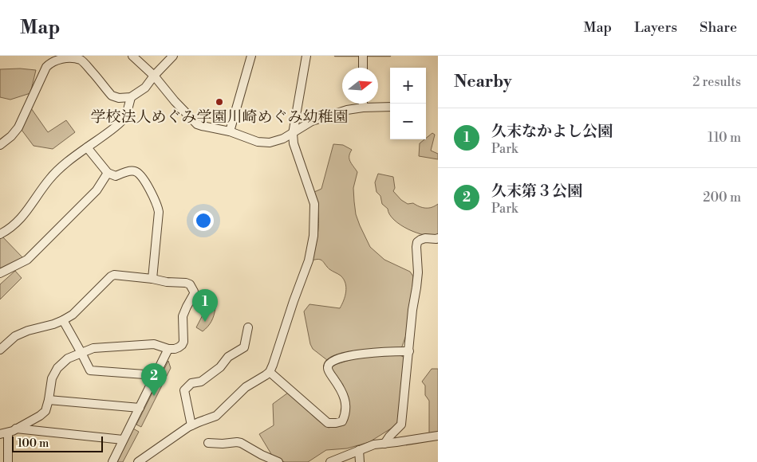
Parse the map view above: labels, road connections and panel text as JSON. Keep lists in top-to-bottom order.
{
  "places": ["学校法人めぐみ学園川崎めぐみ幼稚園"],
  "scale_bar": "100 m",
  "north": "right",
  "page": {
    "header": "Map",
    "nav": ["Map", "Layers", "Share"],
    "heading": ["Nearby", "2 results"],
    "map_buttons": ["+", "−"],
    "list": [
      {
        "mark": "1",
        "name": "久末なかよし公園",
        "note": "Park",
        "value": "110 m"
      },
      {
        "mark": "2",
        "name": "久末第３公園",
        "note": "Park",
        "value": "200 m"
      }
    ],
    "pins": ["1", "2"],
    "scale": "100 m"
  }
}
